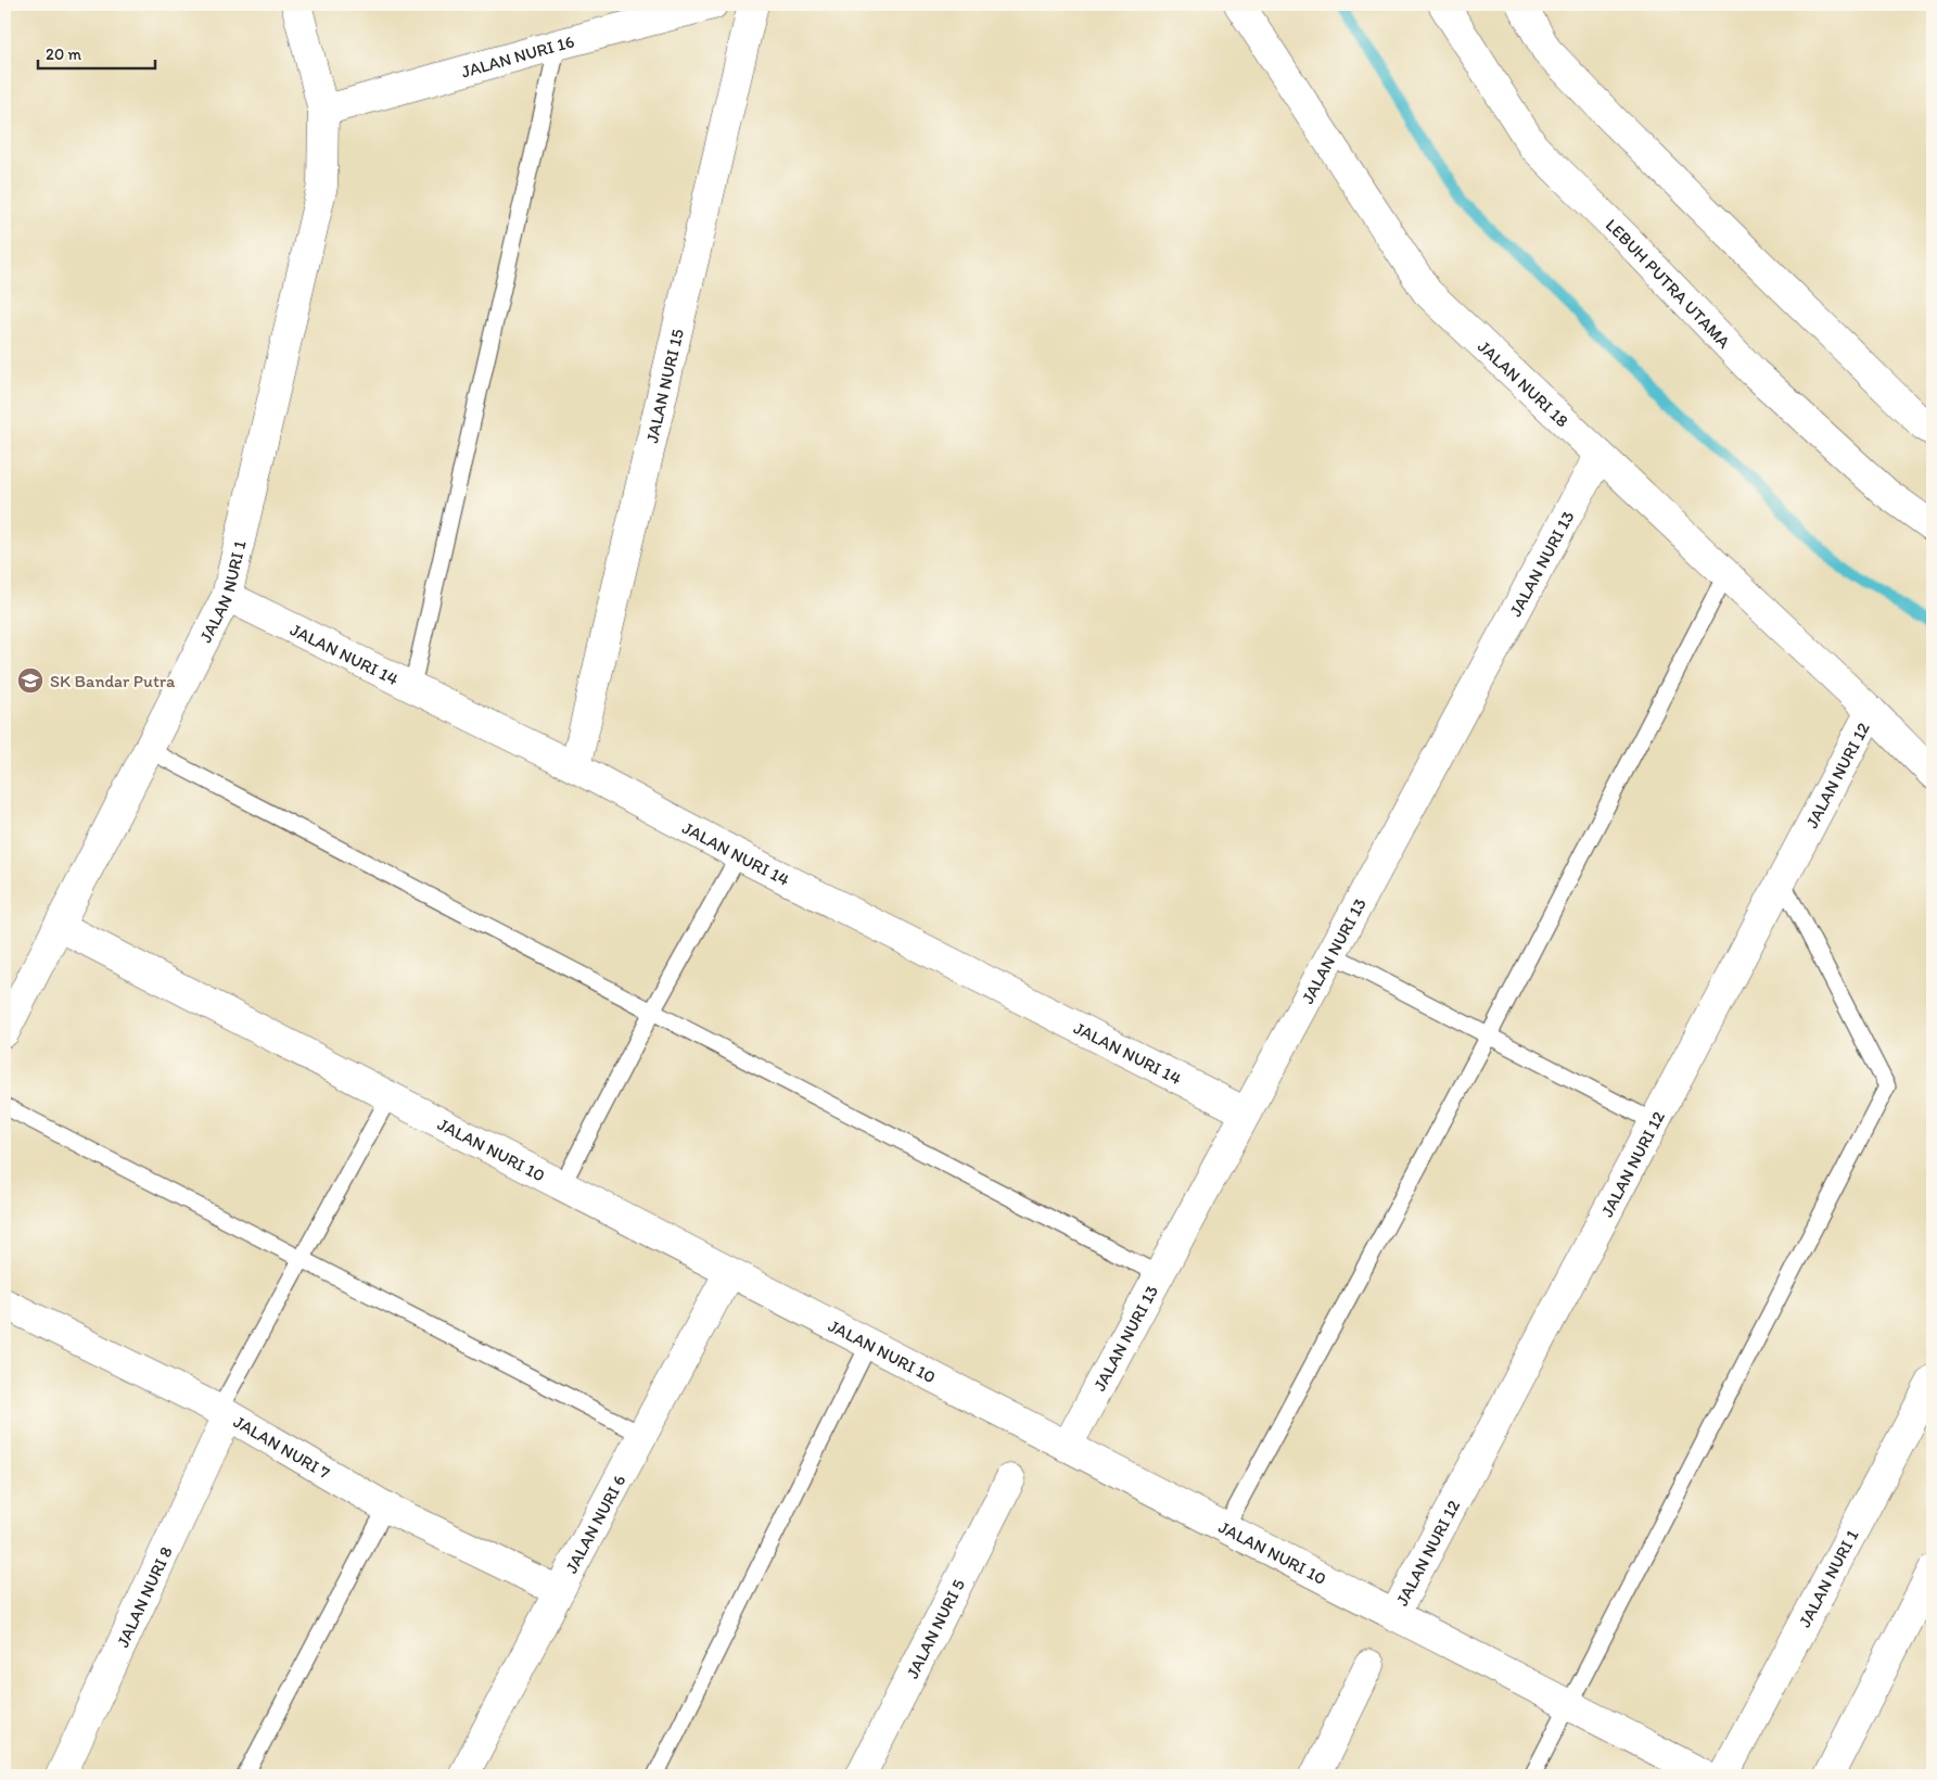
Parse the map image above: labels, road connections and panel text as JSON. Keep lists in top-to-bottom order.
{
  "streets": {
    "street": [
      "JALAN NURI 16",
      "LEBUH PUTRA UTAMA",
      "JALAN NURI 18",
      "JALAN NURI 15",
      "JALAN NURI 13",
      "JALAN NURI 1",
      "JALAN NURI 14",
      "JALAN NURI 12",
      "JALAN NURI 10",
      "JALAN NURI 7",
      "JALAN NURI 6",
      "JALAN NURI 8",
      "JALAN NURI 5"
    ]
  },
  "crossings": [
    ["JALAN NURI 16", "JALAN NURI 1"],
    ["JALAN NURI 18", "JALAN NURI 13"],
    ["JALAN NURI 18", "JALAN NURI 12"],
    ["JALAN NURI 15", "JALAN NURI 14"],
    ["JALAN NURI 13", "JALAN NURI 14"],
    ["JALAN NURI 13", "JALAN NURI 10"],
    ["JALAN NURI 1", "JALAN NURI 14"],
    ["JALAN NURI 1", "JALAN NURI 10"],
    ["JALAN NURI 12", "JALAN NURI 10"],
    ["JALAN NURI 10", "JALAN NURI 6"],
    ["JALAN NURI 7", "JALAN NURI 6"],
    ["JALAN NURI 7", "JALAN NURI 8"]
  ],
  "places": {
    "school or university": ["SK Bandar Putra"]
  },
  "scale_bar": "20 m"
}
